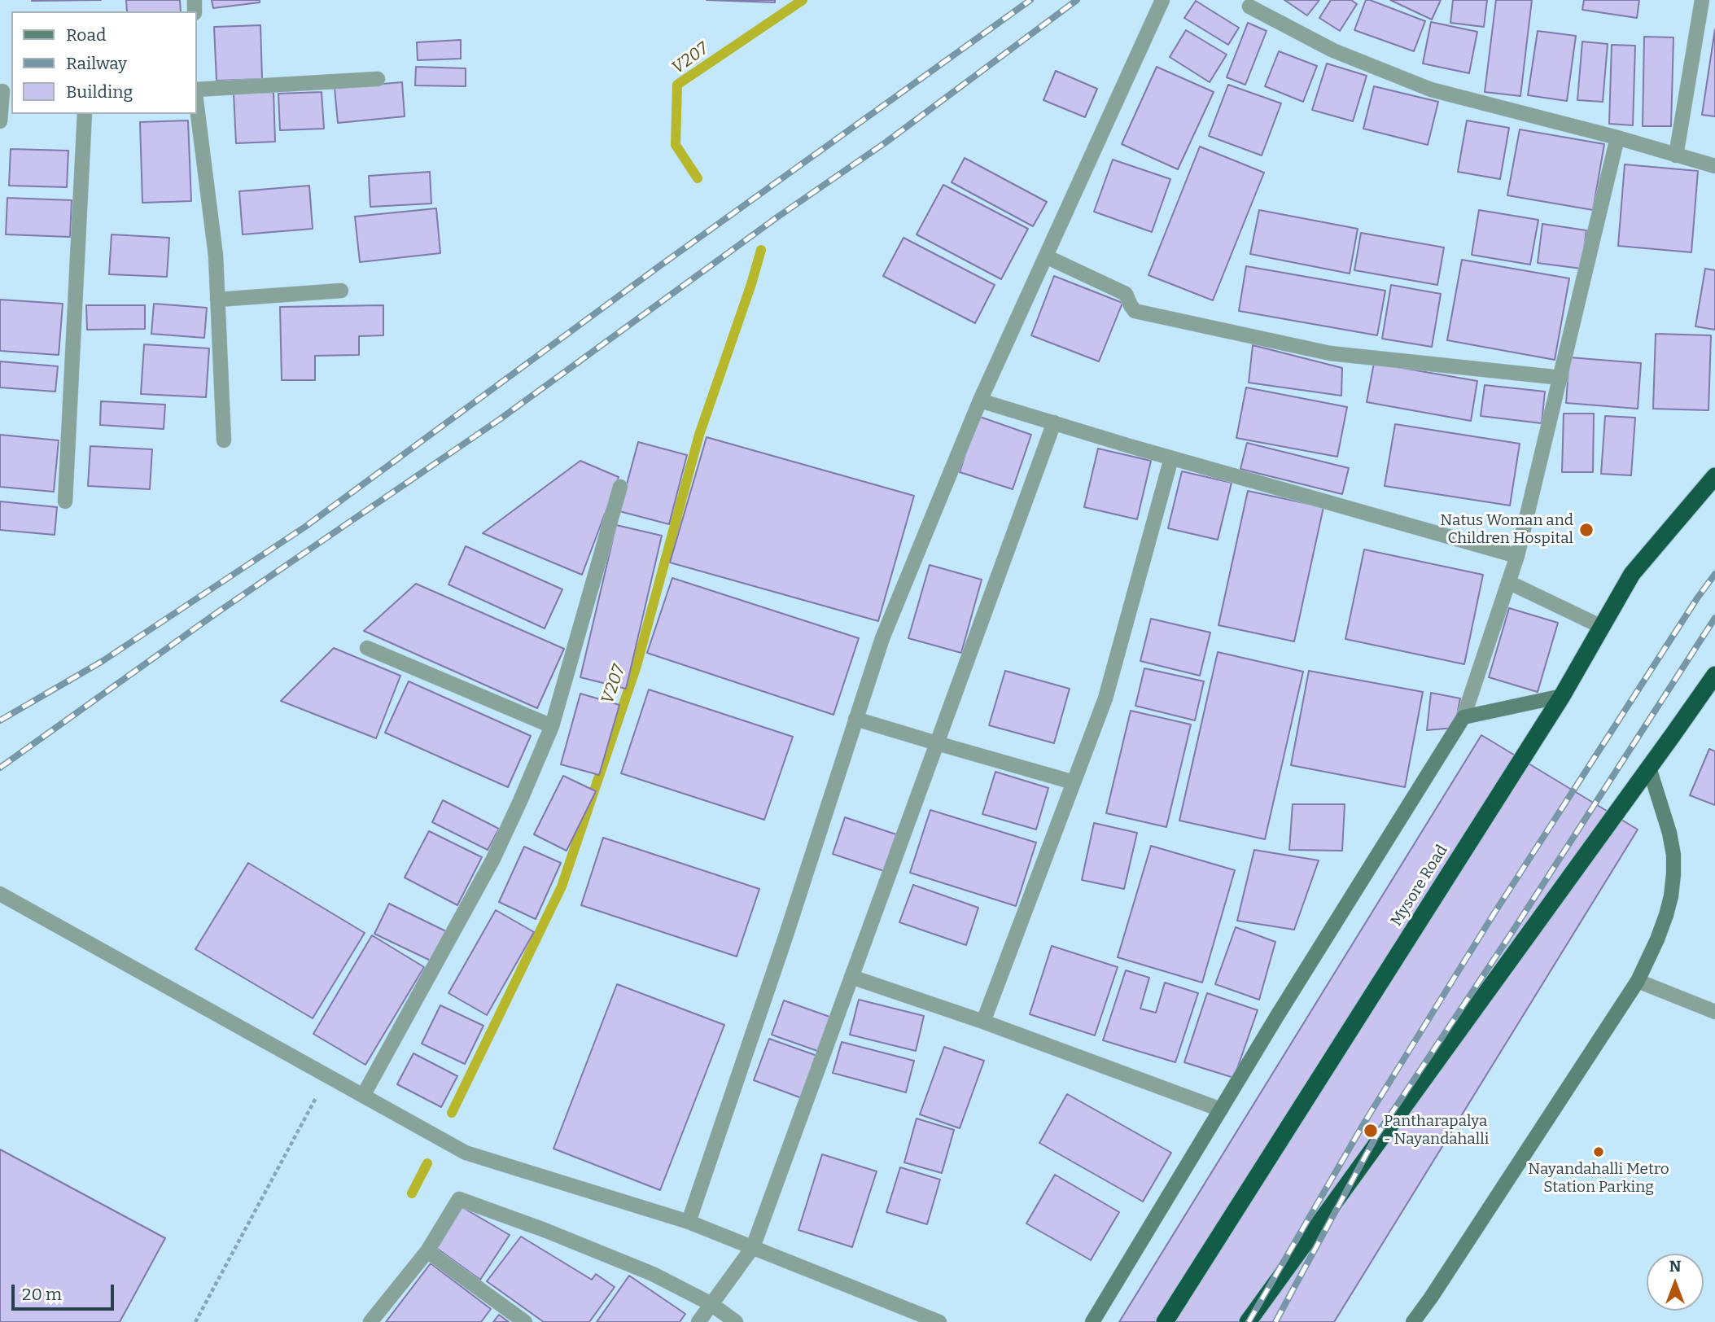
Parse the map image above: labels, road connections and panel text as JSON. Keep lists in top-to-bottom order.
{
  "streets": {
    "highway": ["Mysore Road"]
  },
  "water": ["V207"],
  "places": ["Natus Woman and Children Hospital", "Pantharapalya - Nayandahalli", "Nayandahalli Metro Station Parking"],
  "legend": ["Road", "Railway", "Building"],
  "scale_bar": "20 m",
  "north": "top"
}
